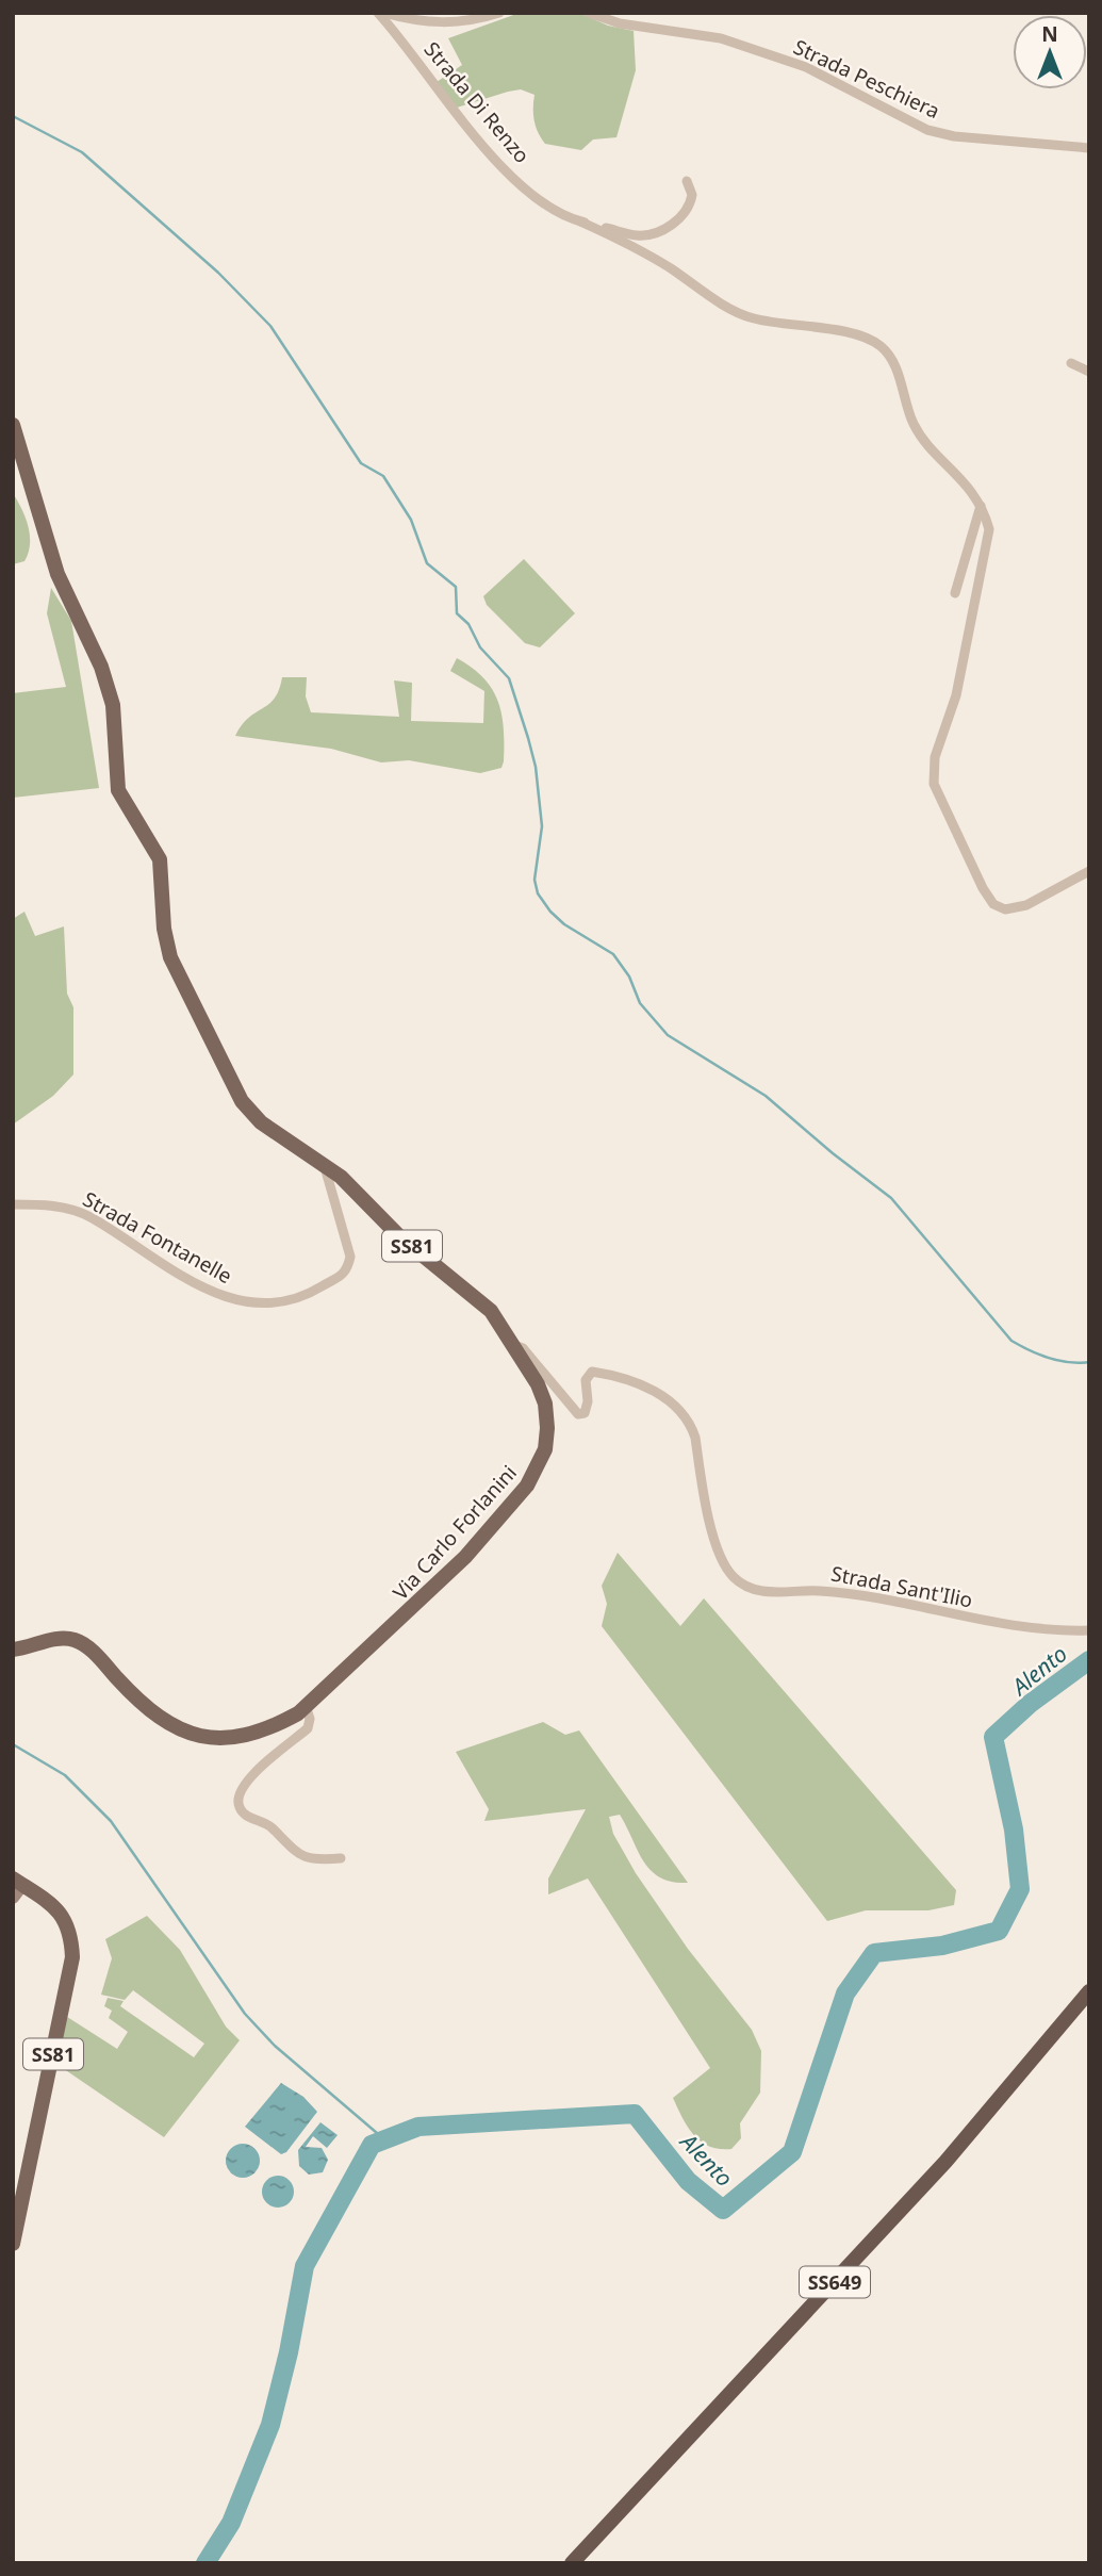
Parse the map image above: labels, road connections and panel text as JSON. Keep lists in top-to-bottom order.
{
  "streets": {
    "highway": ["SS649"],
    "main road": ["SS81", "Via Carlo Forlanini"],
    "street": [
      "Strada Peschiera",
      "Strada Di Renzo",
      "Strada Fontanelle",
      "Strada Sant'Ilio"
    ]
  },
  "crossings": [
    ["Strada Fontanelle", "Via Carlo Forlanini"],
    ["Via Carlo Forlanini", "Strada Sant'Ilio"]
  ],
  "water": ["Alento"],
  "north": "top"
}
